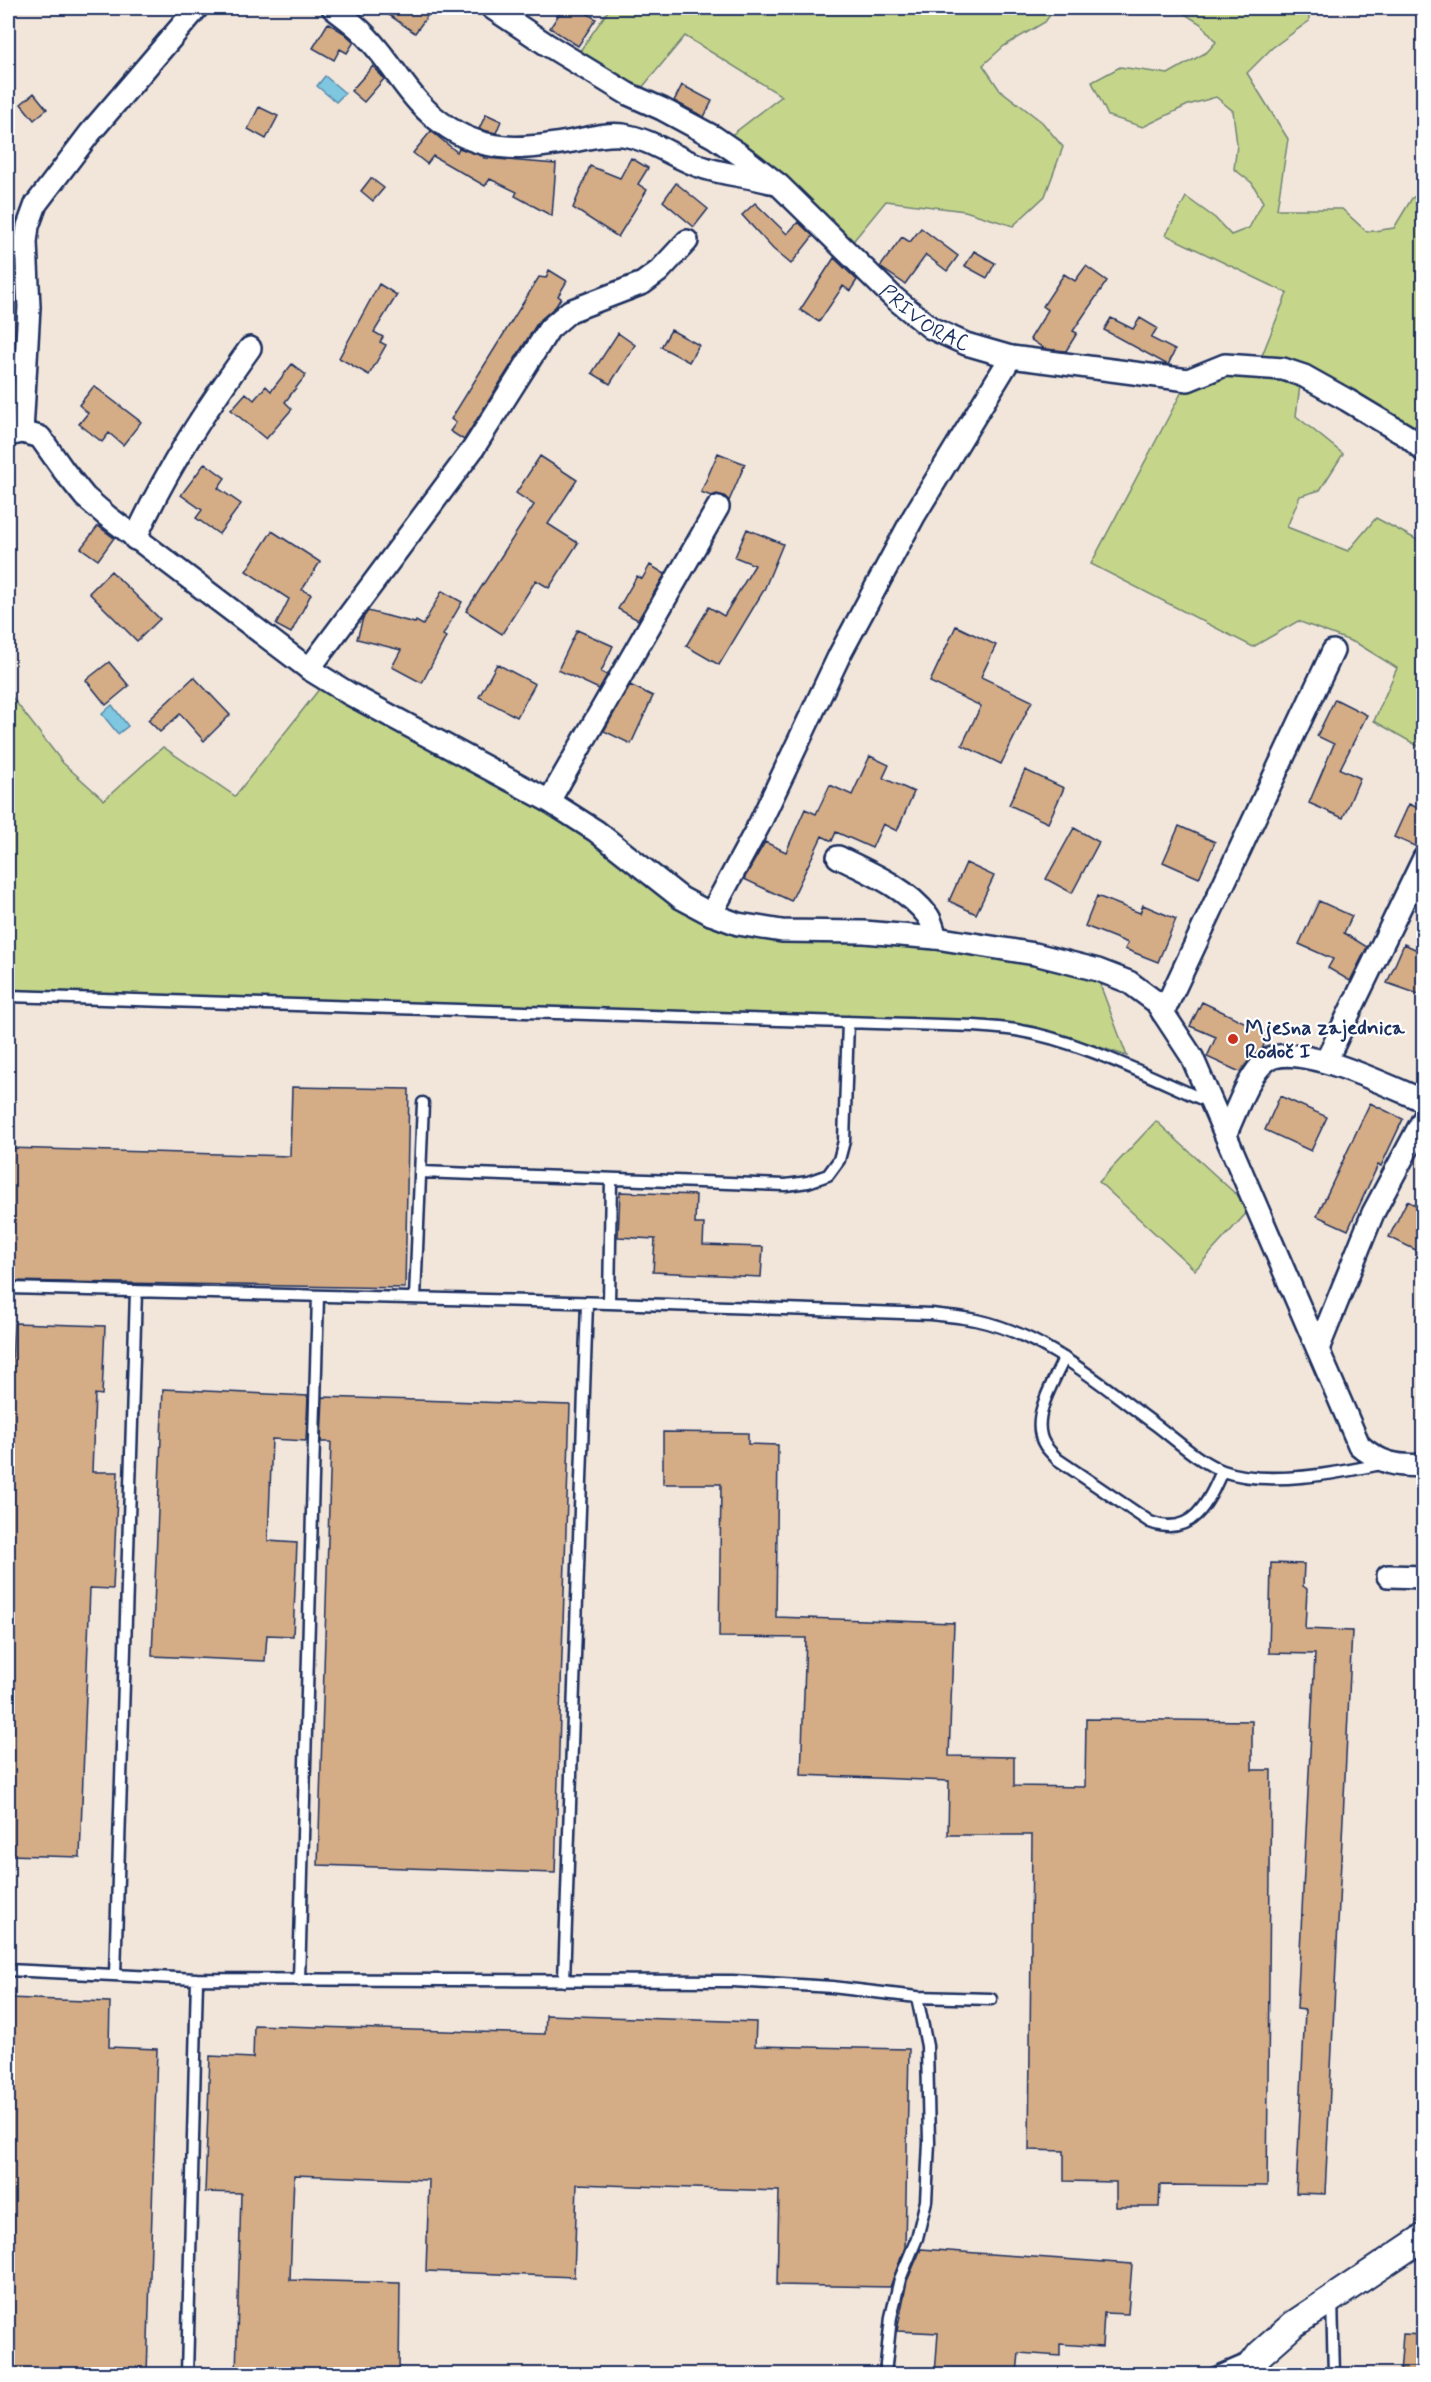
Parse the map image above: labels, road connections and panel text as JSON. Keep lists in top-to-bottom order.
{
  "streets": {
    "street": ["PRIVORAC"]
  },
  "places": ["Mjesna zajednica Rodoč I"]
}
